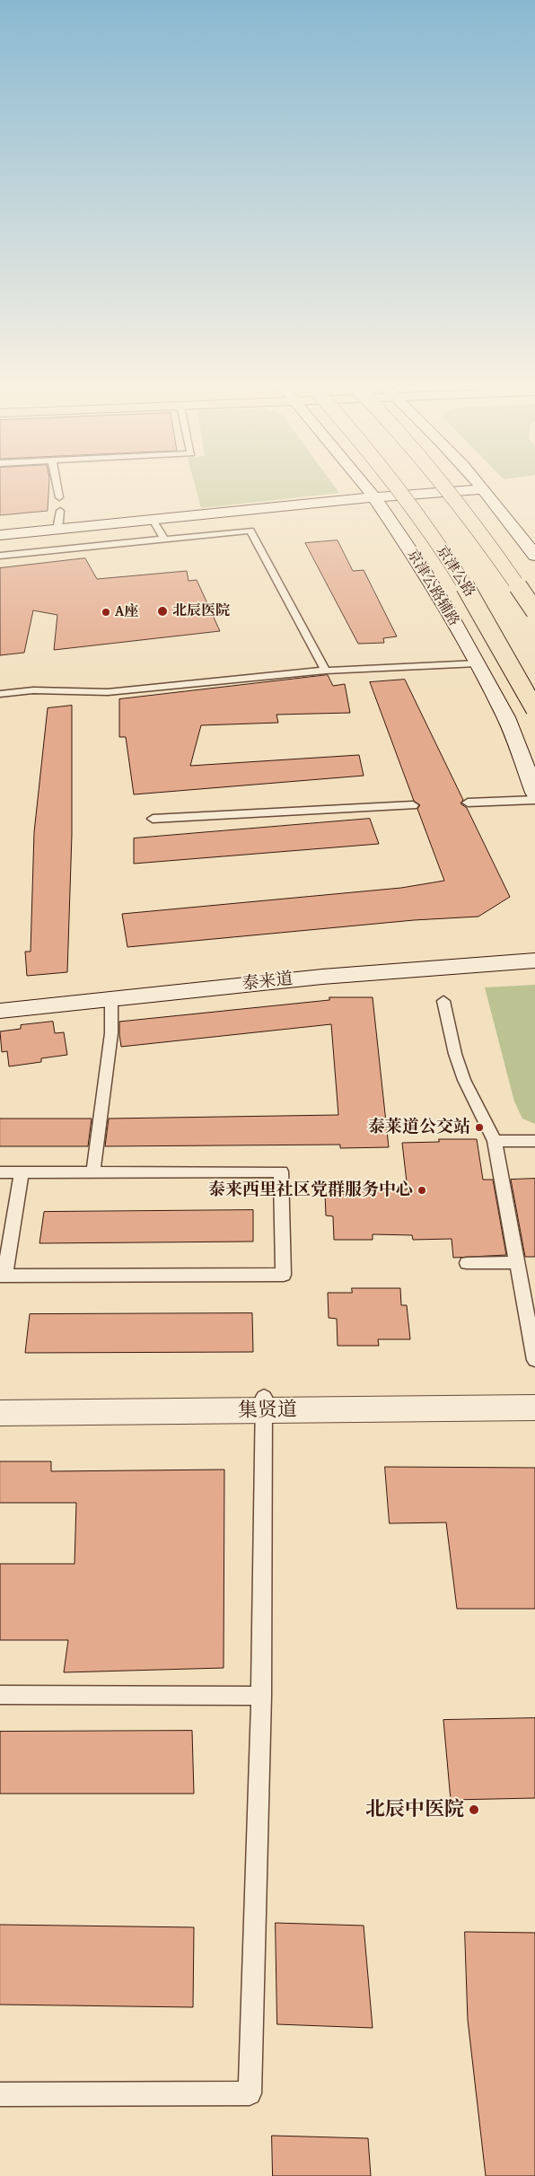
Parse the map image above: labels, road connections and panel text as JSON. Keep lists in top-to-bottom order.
{
  "streets": {
    "main road": [
      "京津公路",
      "京津公路辅路",
      "泰来道",
      "集贤道"
    ]
  },
  "places": [
    "北辰医院",
    "A座",
    "泰莱道公交站",
    "泰来西里社区党群服务中心",
    "北辰中医院"
  ]
}
